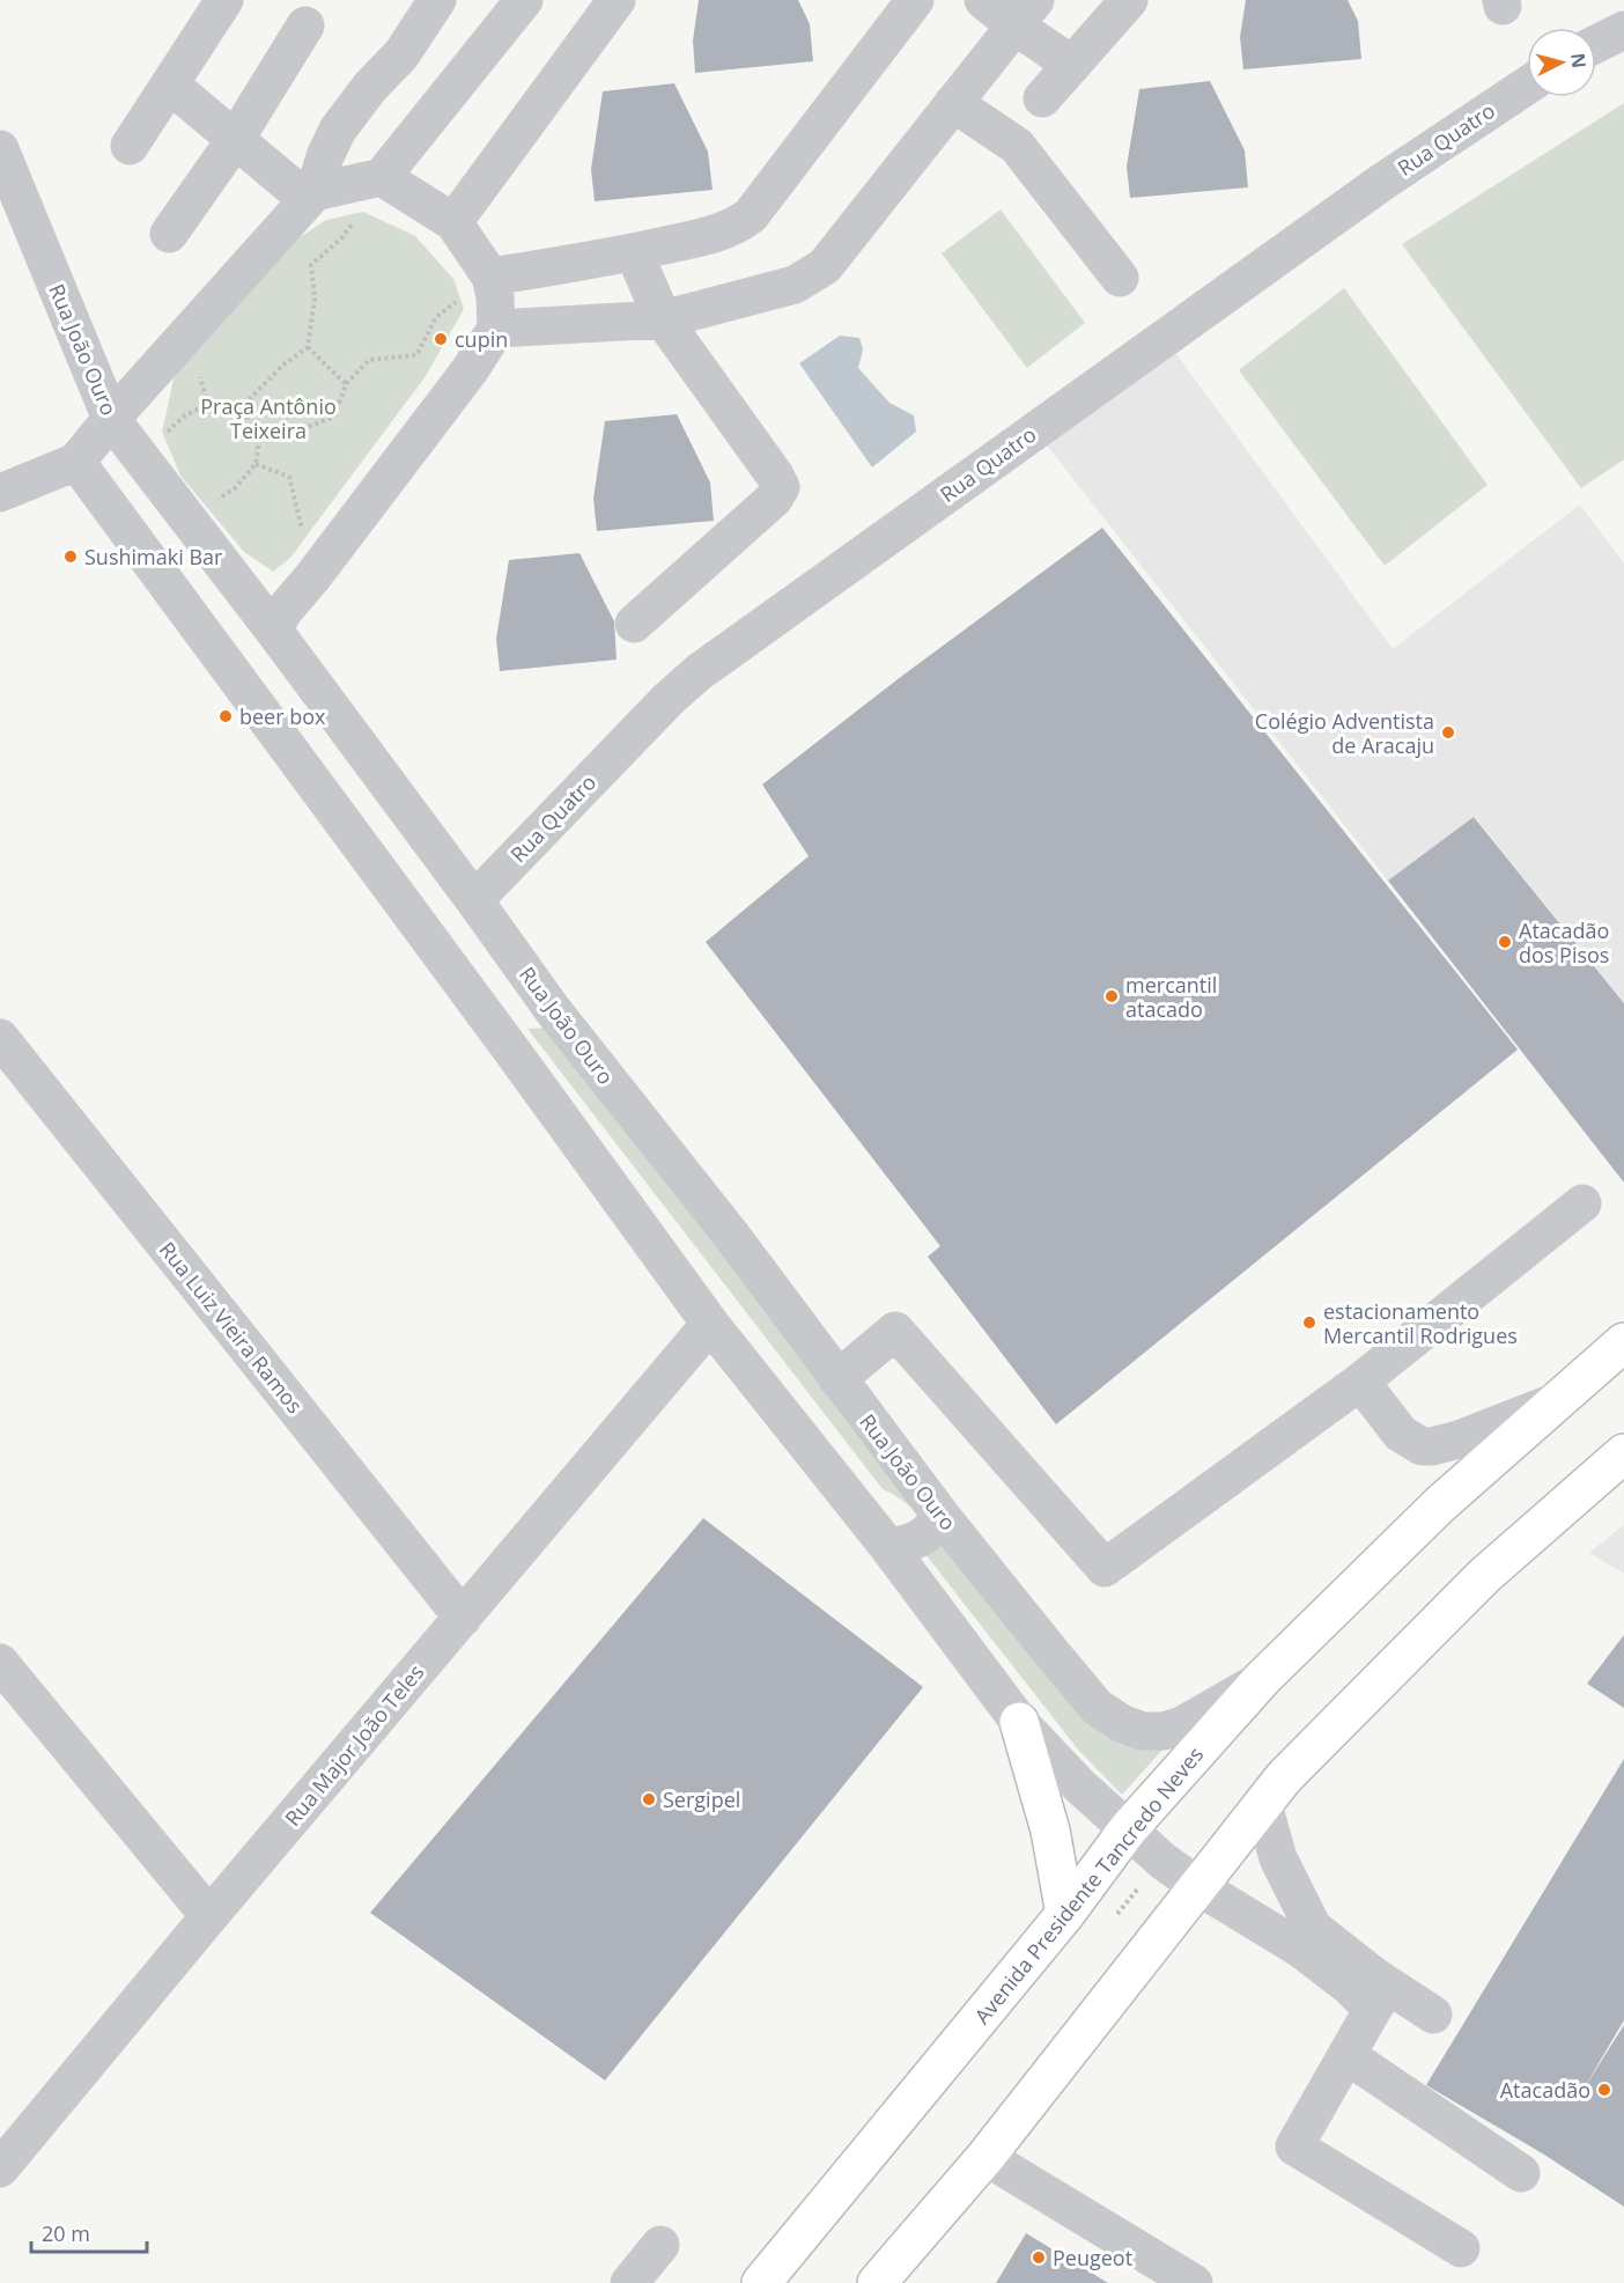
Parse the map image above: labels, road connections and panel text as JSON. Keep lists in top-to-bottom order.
{
  "streets": {
    "main road": ["Avenida Presidente Tancredo Neves"],
    "street": [
      "Rua Quatro",
      "Rua João Ouro",
      "Rua Luiz Vieira Ramos",
      "Rua Major João Teles"
    ]
  },
  "crossings": [
    ["Rua Quatro", "Rua João Ouro"],
    ["Rua João Ouro", "Avenida Presidente Tancredo Neves"],
    ["Rua Luiz Vieira Ramos", "Rua Major João Teles"]
  ],
  "parks": ["Praça Antônio Teixeira"],
  "places": [
    "cupin",
    "Sushimaki Bar",
    "beer box",
    "Colégio Adventista de Aracaju",
    "Atacadão dos Pisos",
    "mercantil atacado",
    "estacionamento Mercantil Rodrigues",
    "Sergipel",
    "Atacadão",
    "Peugeot"
  ],
  "scale_bar": "20 m",
  "north": "right"
}
